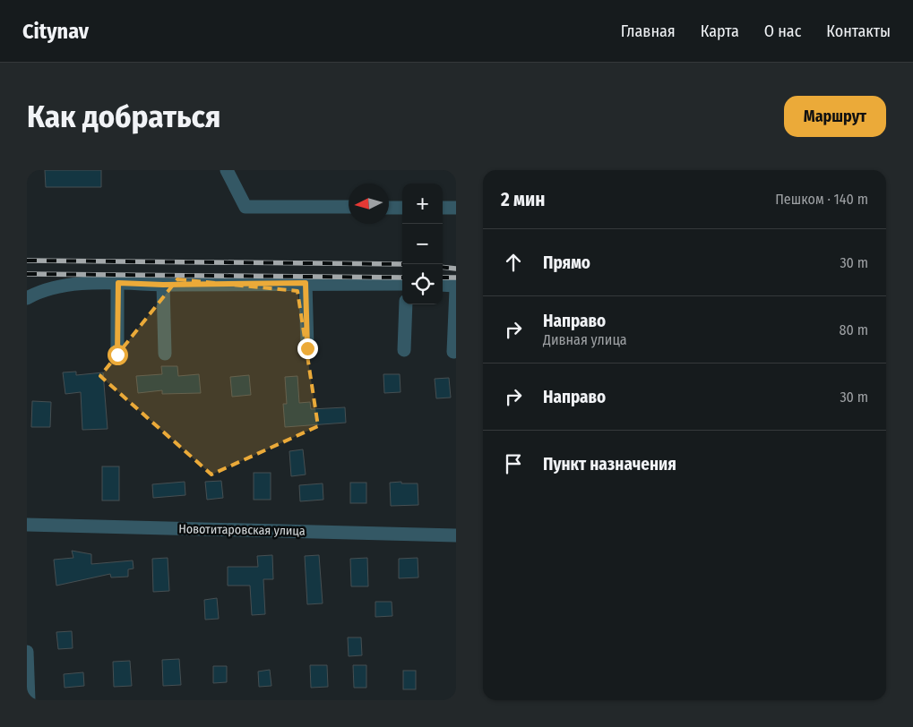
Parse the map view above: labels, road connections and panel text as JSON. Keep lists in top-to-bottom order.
{
  "streets": {
    "street": ["Новотитаровская улица"]
  },
  "north": "left",
  "page": {
    "header": "Citynav",
    "nav": [
      "Главная",
      "Карта",
      "О нас",
      "Контакты"
    ],
    "buttons": "Маршрут",
    "title": "Как добраться",
    "heading": ["2 мин", "Пешком · 140 m"],
    "map_buttons": ["+", "−"],
    "list": [
      ["Прямо", "30 m"],
      ["Направо", "Дивная улица", "80 m"],
      ["Направо", "30 m"],
      "Пункт назначения"
    ]
  }
}
